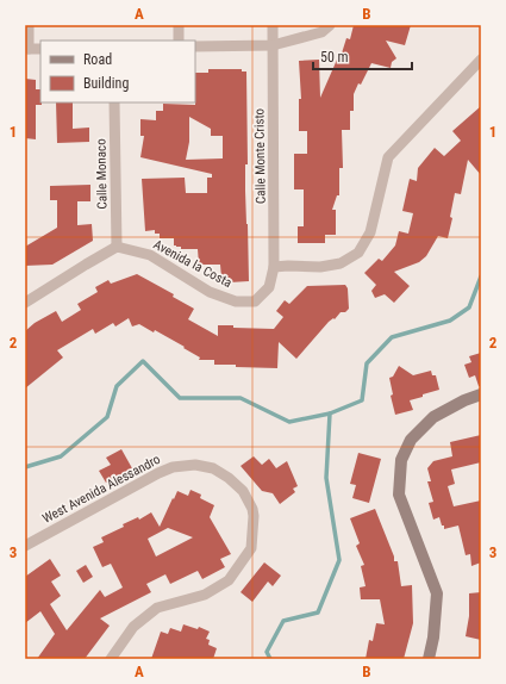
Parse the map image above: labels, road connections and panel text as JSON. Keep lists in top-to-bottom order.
{
  "streets": {
    "street": [
      "Calle Monte Cristo",
      "Calle Monaco",
      "Avenida la Costa",
      "West Avenida Alessandro"
    ]
  },
  "crossings": [
    ["Calle Monte Cristo", "Avenida la Costa"],
    ["Calle Monaco", "Avenida la Costa"]
  ],
  "legend": ["Road", "Building"],
  "scale_bar": "50 m",
  "grid": {
    "columns": ["A", "B"],
    "rows": ["1", "2", "3"]
  }
}
